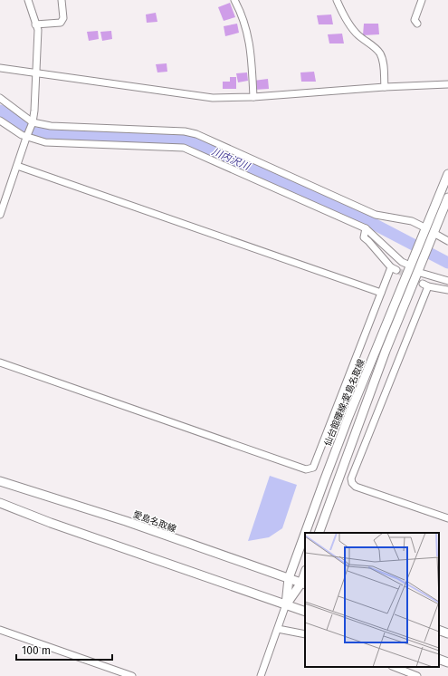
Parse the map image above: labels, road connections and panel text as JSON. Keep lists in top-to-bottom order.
{
  "streets": {
    "main road": ["仙台館腰線;愛島名取線", "愛島名取線"]
  },
  "crossings": [
    ["仙台館腰線;愛島名取線", "愛島名取線"]
  ],
  "water": ["川内沢川"],
  "scale_bar": "100 m"
}
